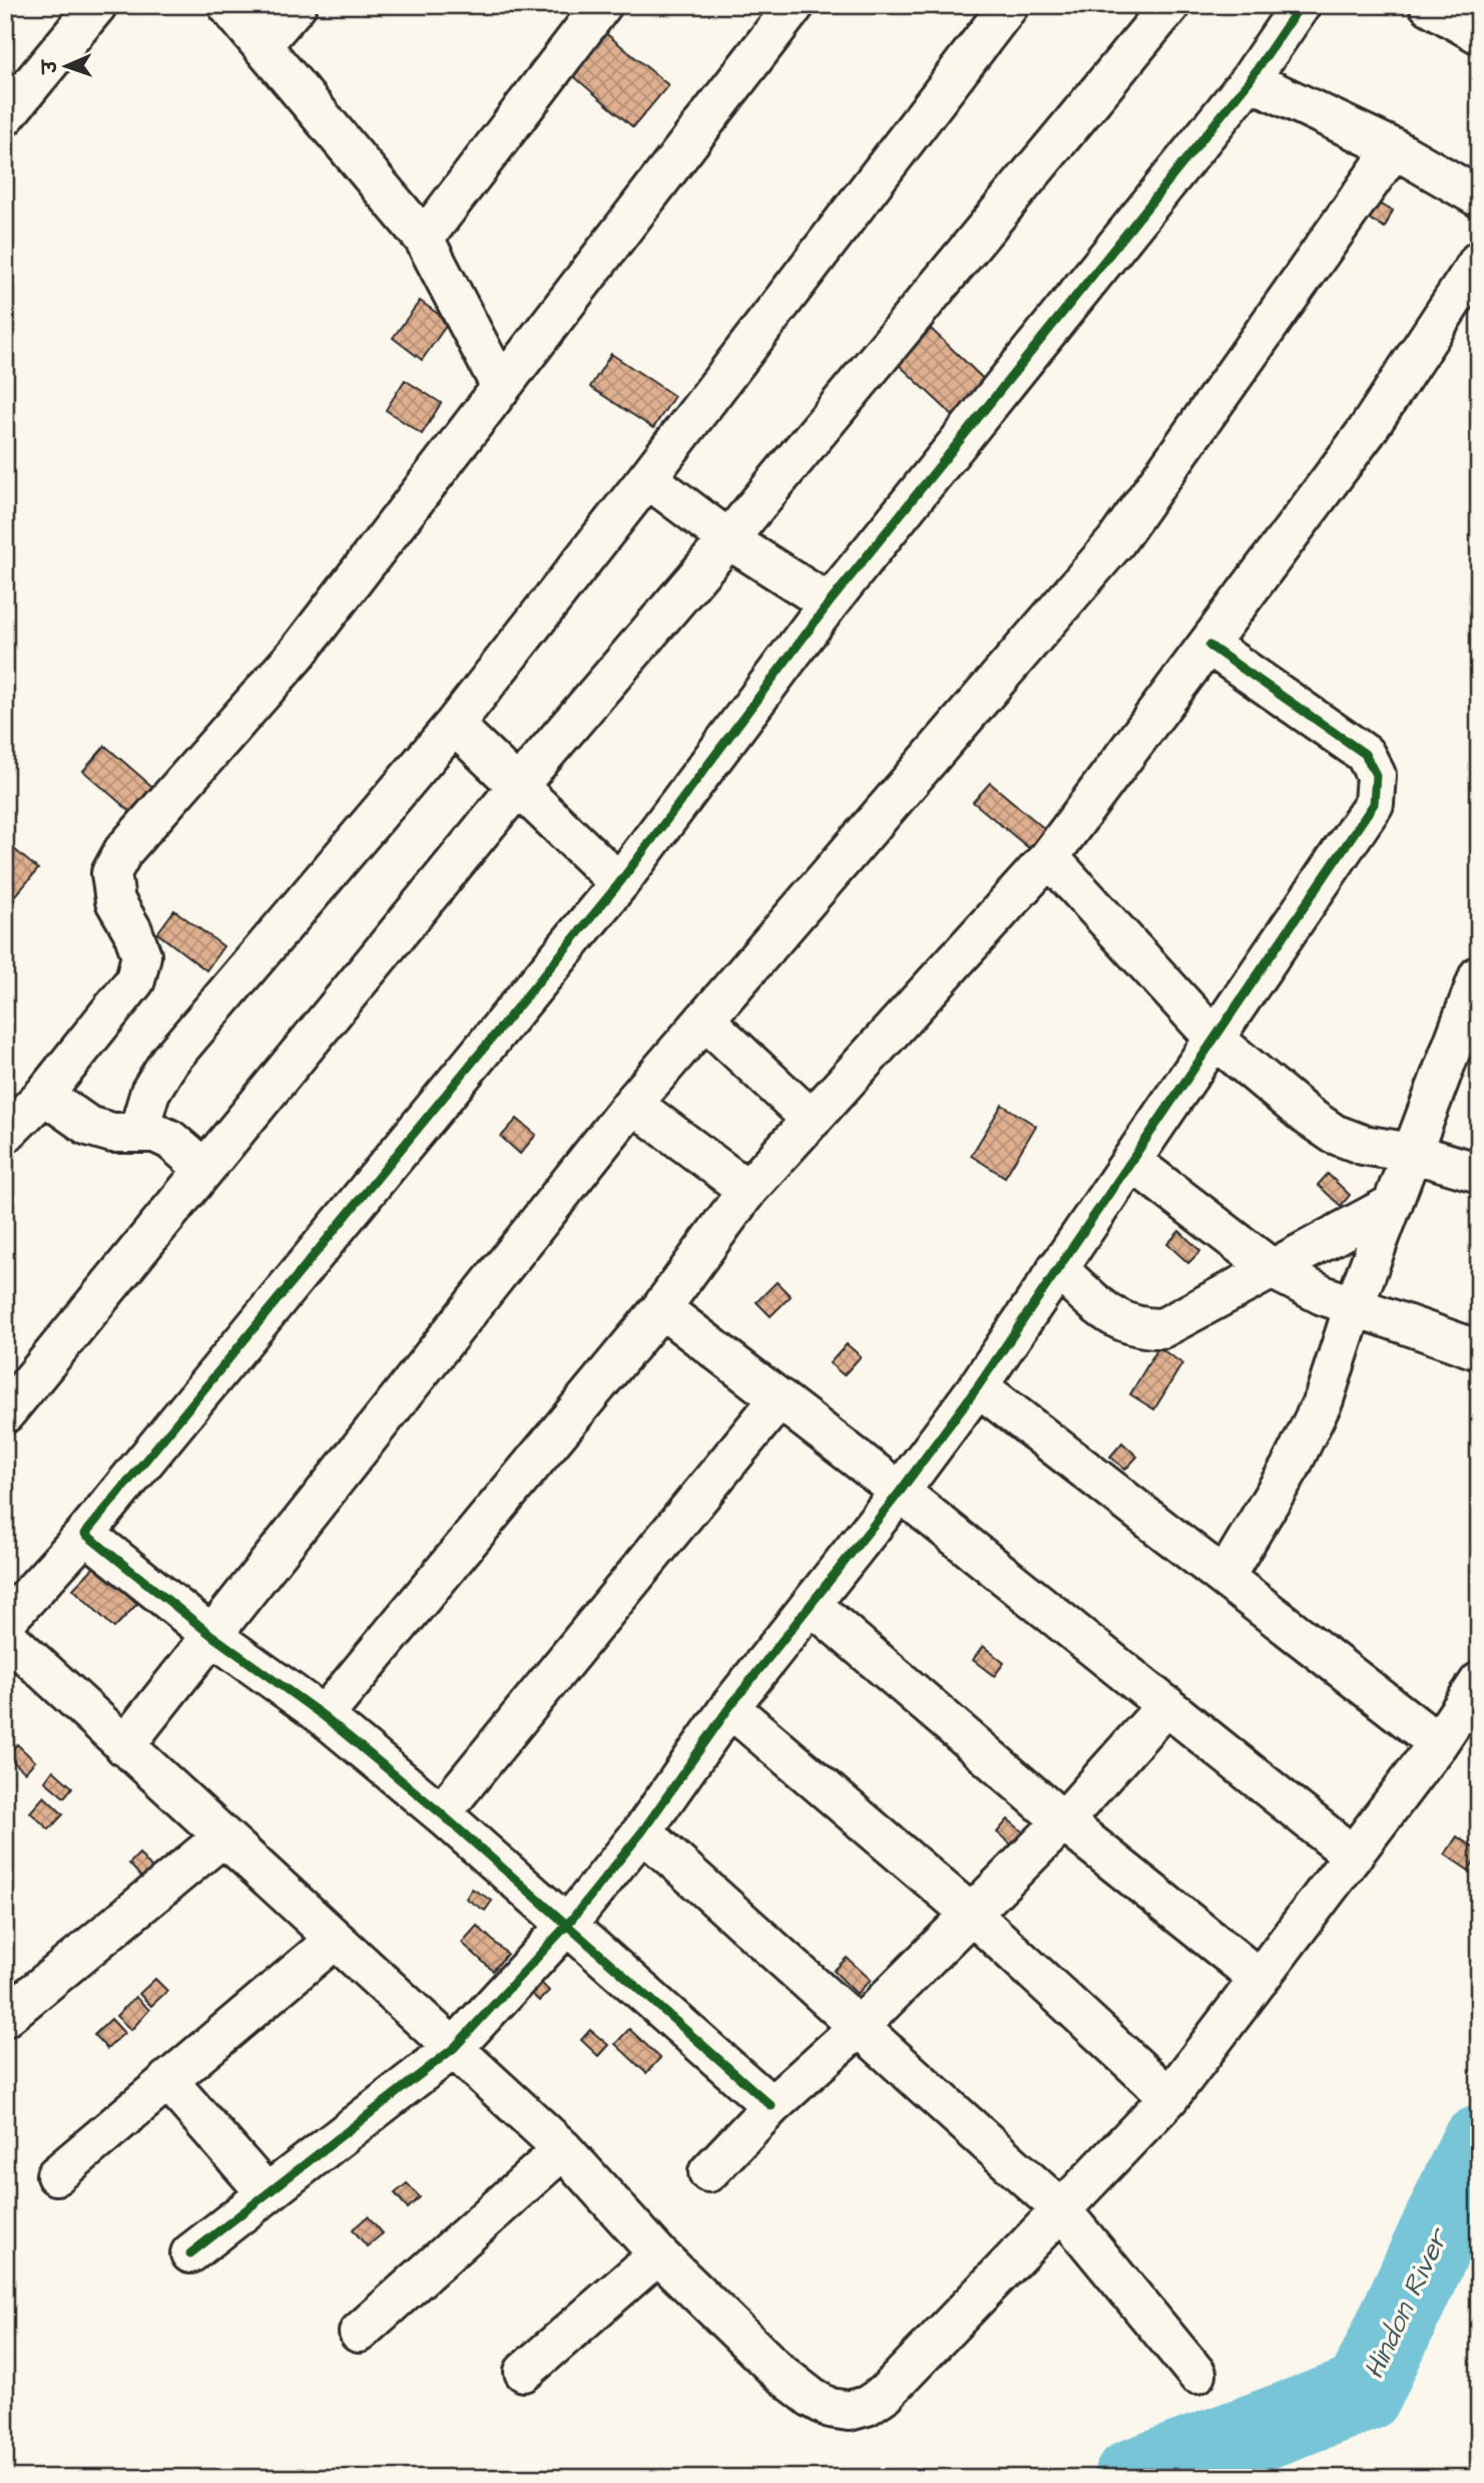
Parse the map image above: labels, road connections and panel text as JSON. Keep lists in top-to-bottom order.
{
  "water": ["Hindon River"],
  "north": "left"
}
